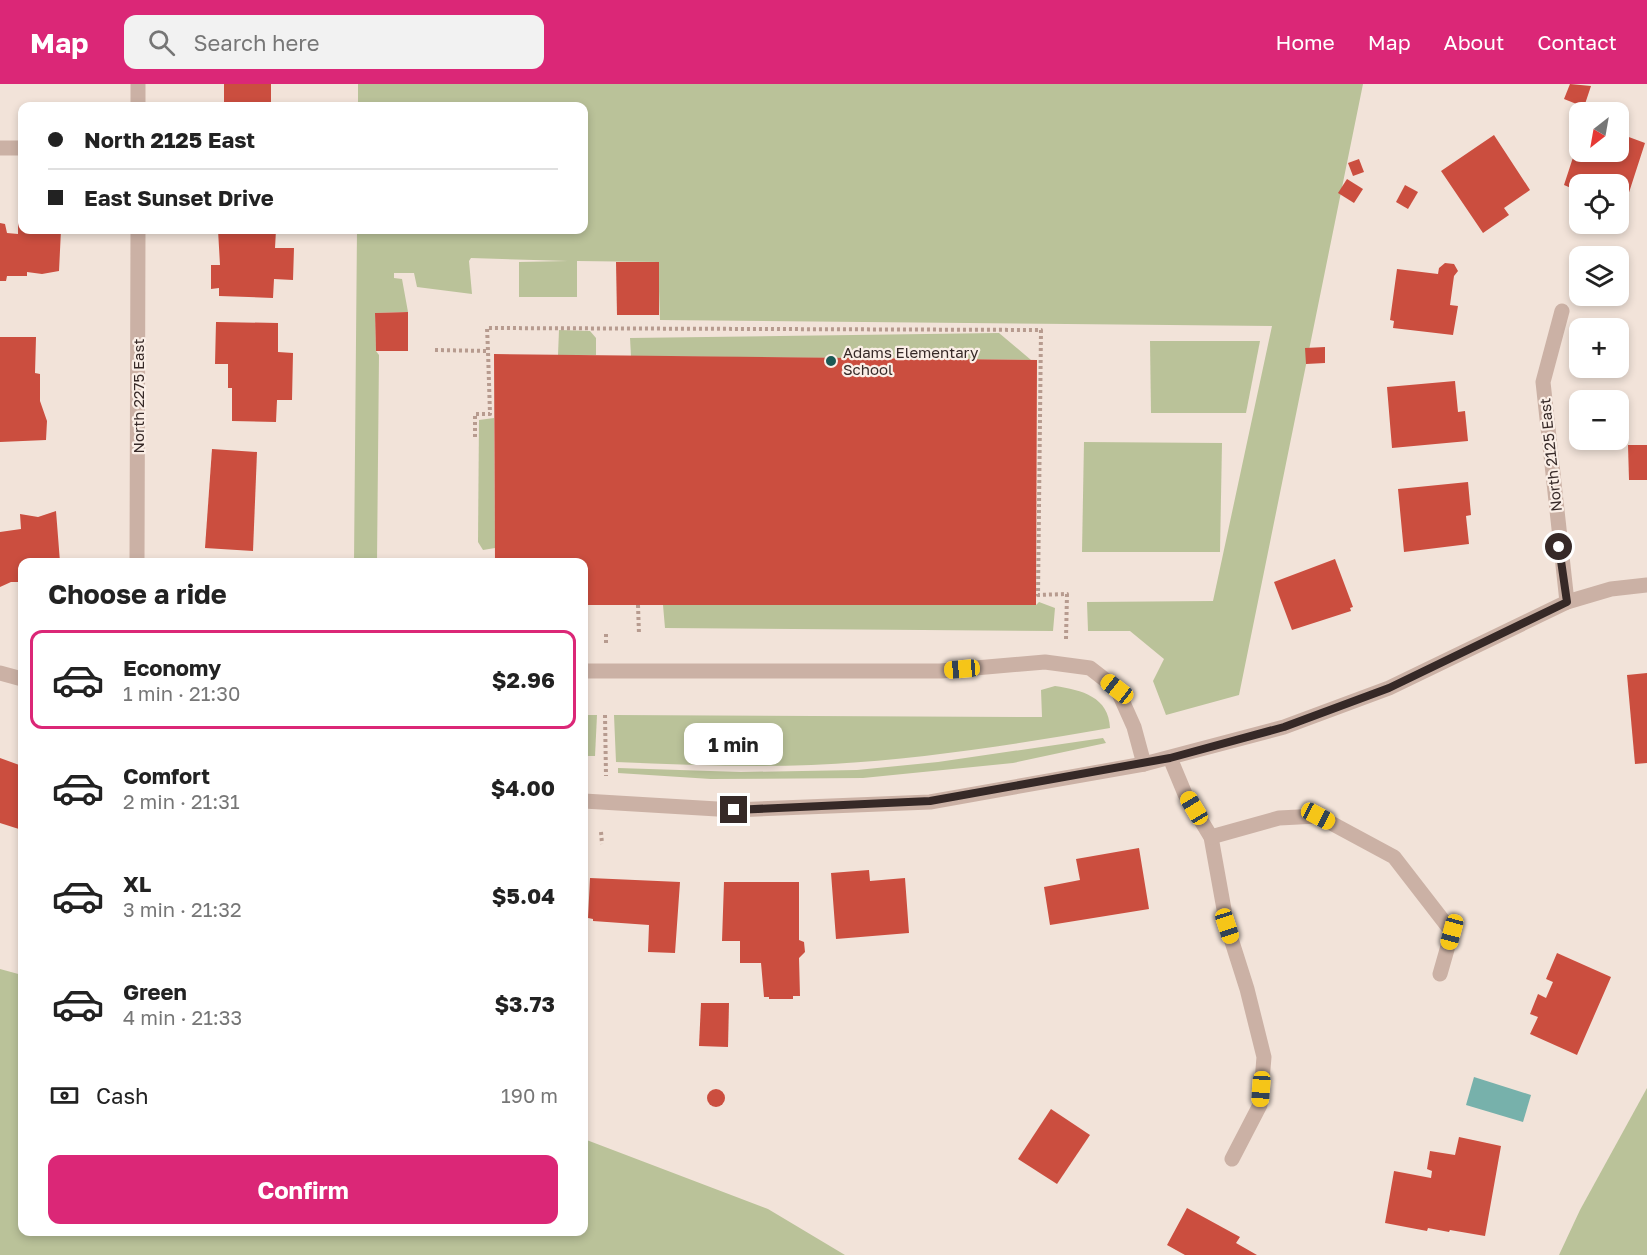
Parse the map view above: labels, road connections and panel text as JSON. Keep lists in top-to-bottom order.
{
  "streets": {
    "street": ["North 2275 East", "North 2125 East"]
  },
  "places": ["Adams Elementary School"],
  "north": "bottom left",
  "page": {
    "header": "Map",
    "search": "Search here",
    "nav": [
      "Home",
      "Map",
      "About",
      "Contact"
    ],
    "map_buttons": ["+", "−"],
    "banner": ["North 2125 East", "East Sunset Drive"],
    "heading": "Choose a ride",
    "list": [
      {
        "name": "Economy",
        "note": "1 min · 21:30",
        "value": "$2.96"
      },
      {
        "name": "Comfort",
        "note": "2 min · 21:31",
        "value": "$4.00"
      },
      {
        "name": "XL",
        "note": "3 min · 21:32",
        "value": "$5.04"
      },
      {
        "name": "Green",
        "note": "4 min · 21:33",
        "value": "$3.73"
      }
    ],
    "bubble": "1 min",
    "pay": ["Cash", "190 m"],
    "buttons": "Confirm"
  }
}
